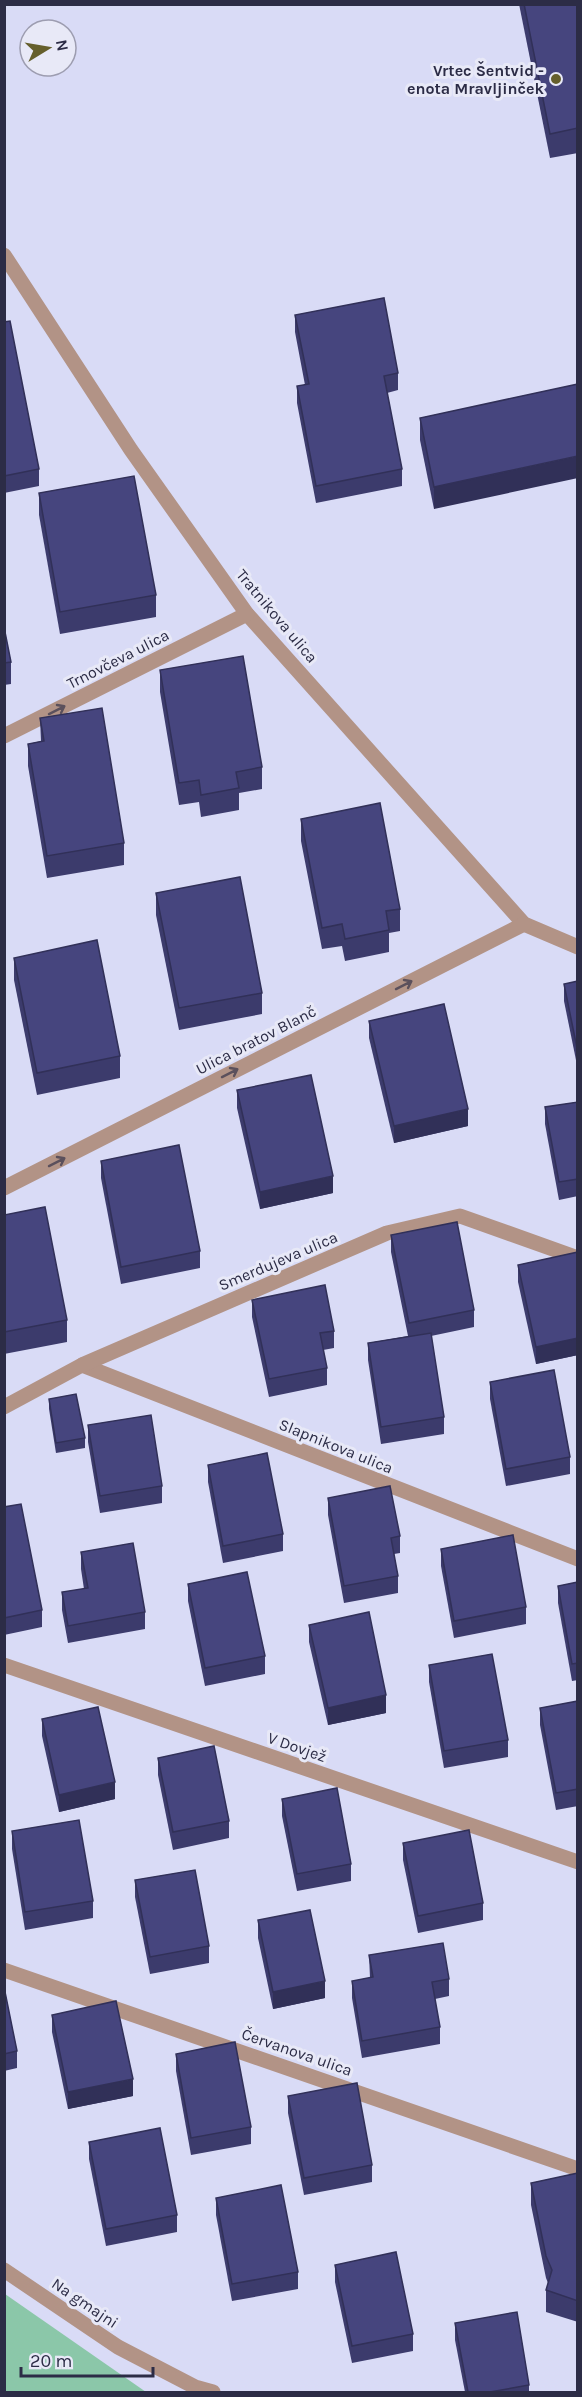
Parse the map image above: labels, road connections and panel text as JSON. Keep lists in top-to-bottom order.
{
  "streets": {
    "street": [
      "Tratnikova ulica",
      "Trnovčeva ulica",
      "Ulica bratov Blanč",
      "Smerdujeva ulica",
      "Slapnikova ulica",
      "V Dovjež",
      "Červanova ulica",
      "Na gmajni"
    ]
  },
  "crossings": [
    ["Tratnikova ulica", "Trnovčeva ulica"],
    ["Tratnikova ulica", "Ulica bratov Blanč"],
    ["Smerdujeva ulica", "Slapnikova ulica"]
  ],
  "one_way": ["Trnovčeva ulica", "Ulica bratov Blanč"],
  "places": ["Vrtec Šentvid - enota Mravljinček"],
  "scale_bar": "20 m",
  "north": "right"
}
